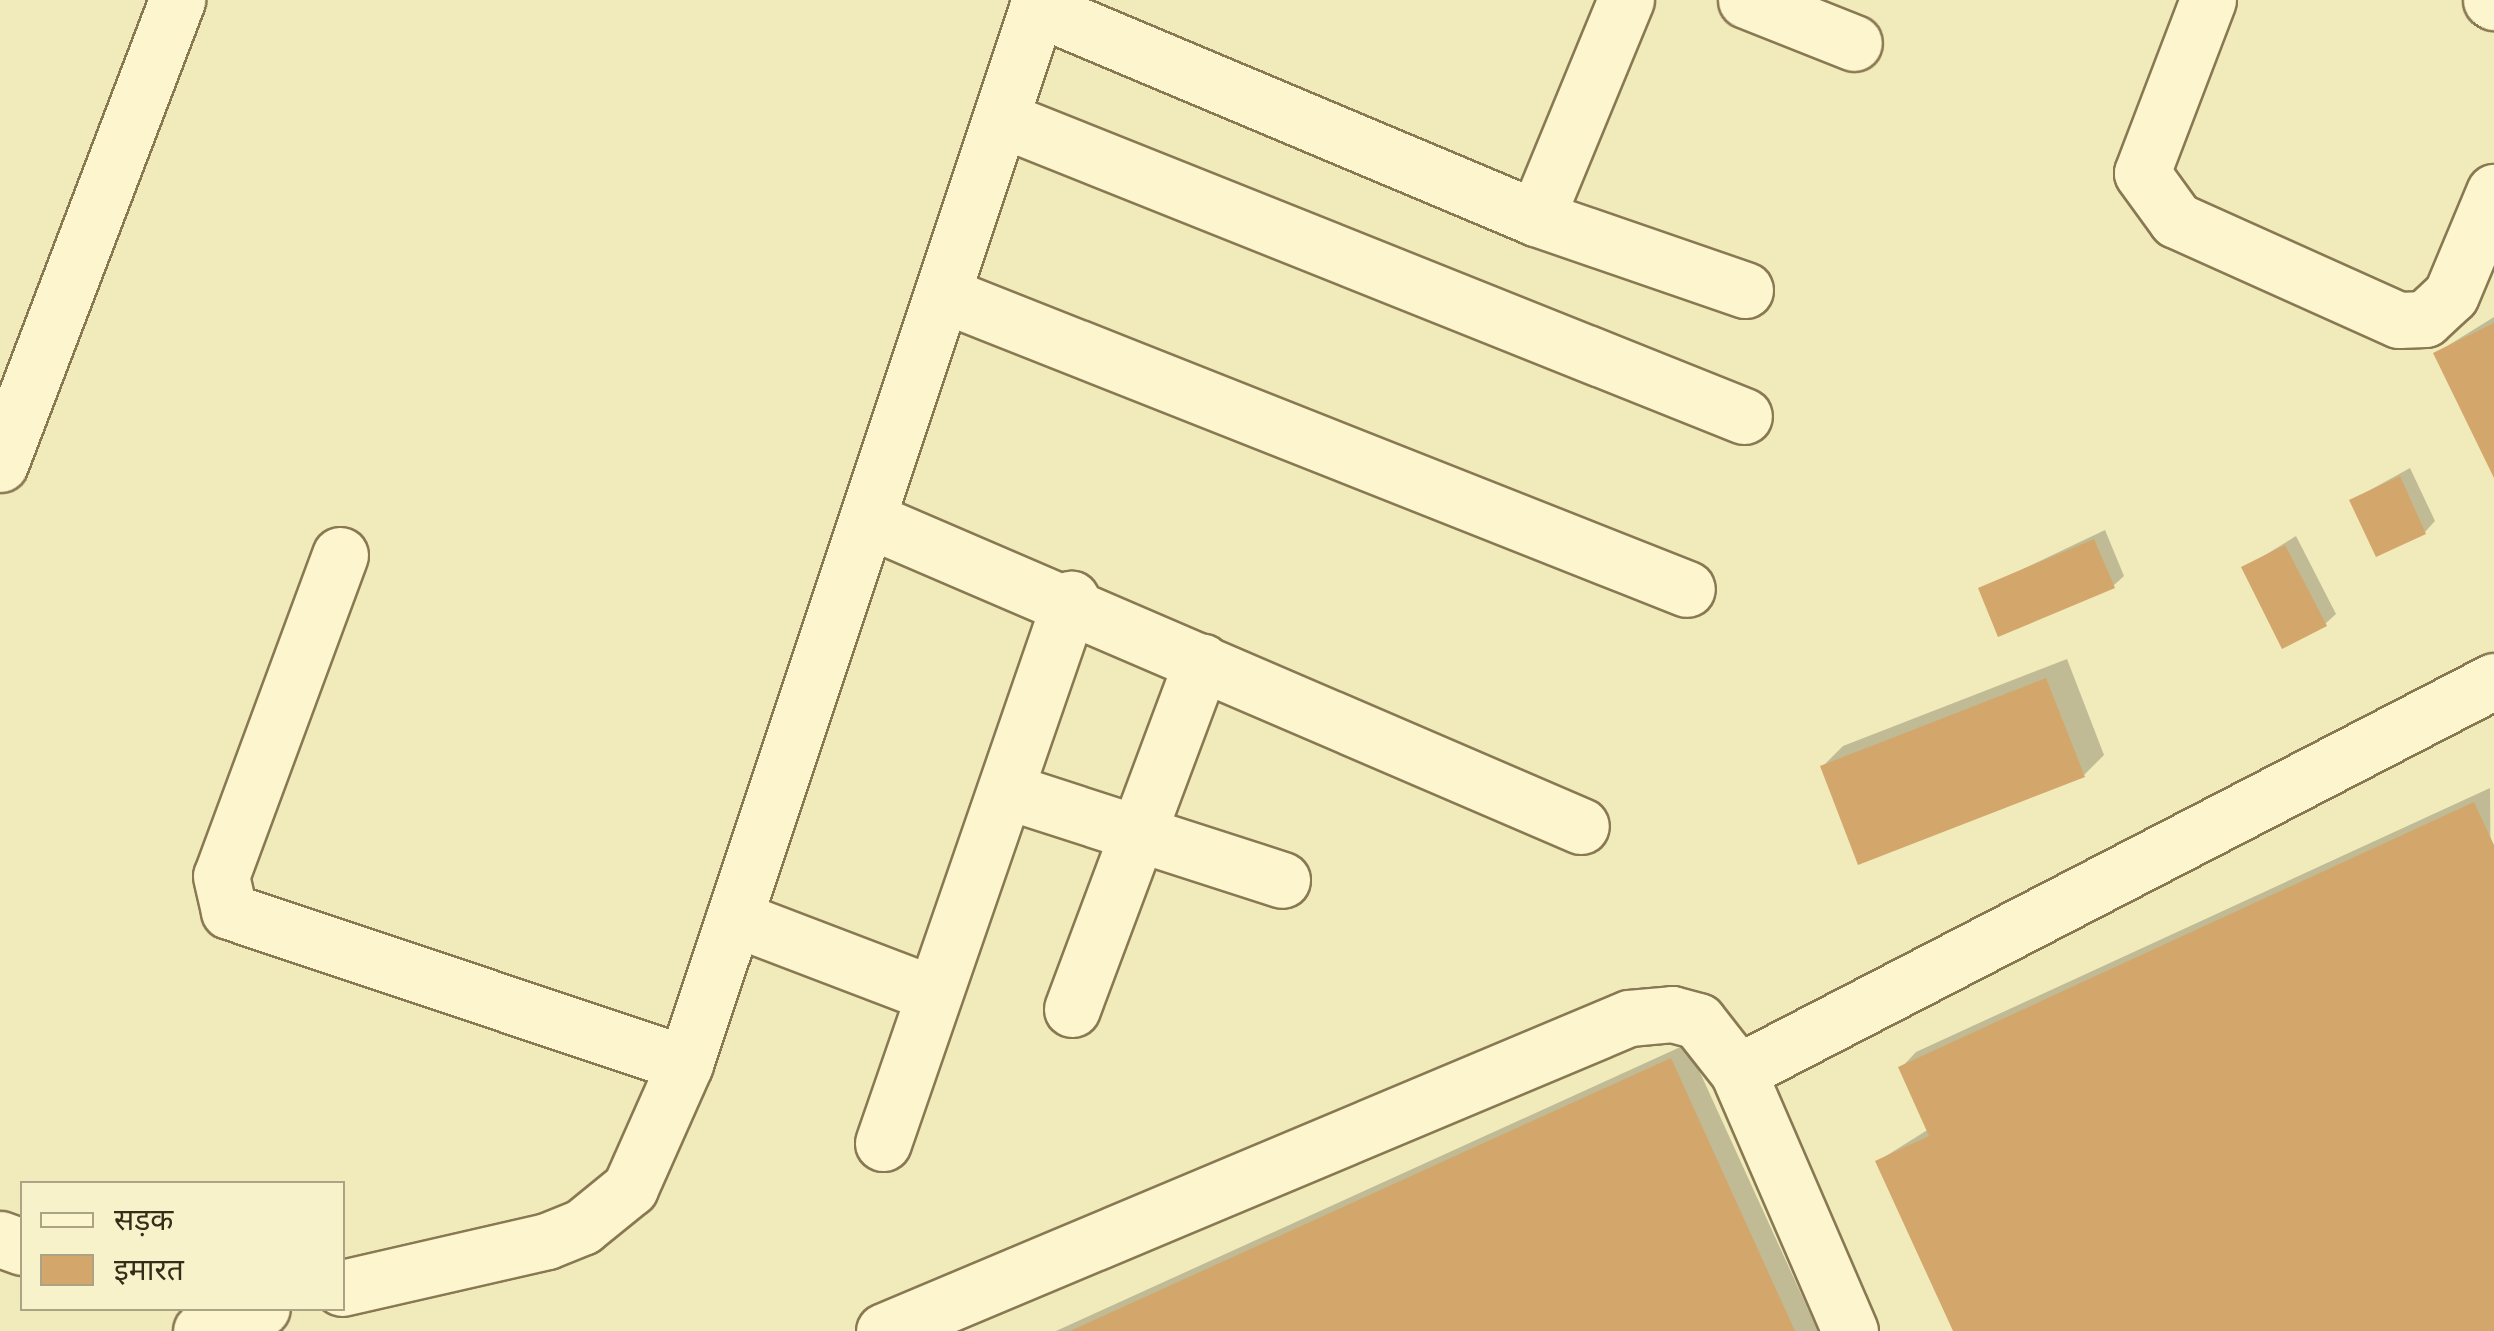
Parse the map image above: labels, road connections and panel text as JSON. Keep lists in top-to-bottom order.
{
  "legend": ["सड़क", "इमारत"]
}
